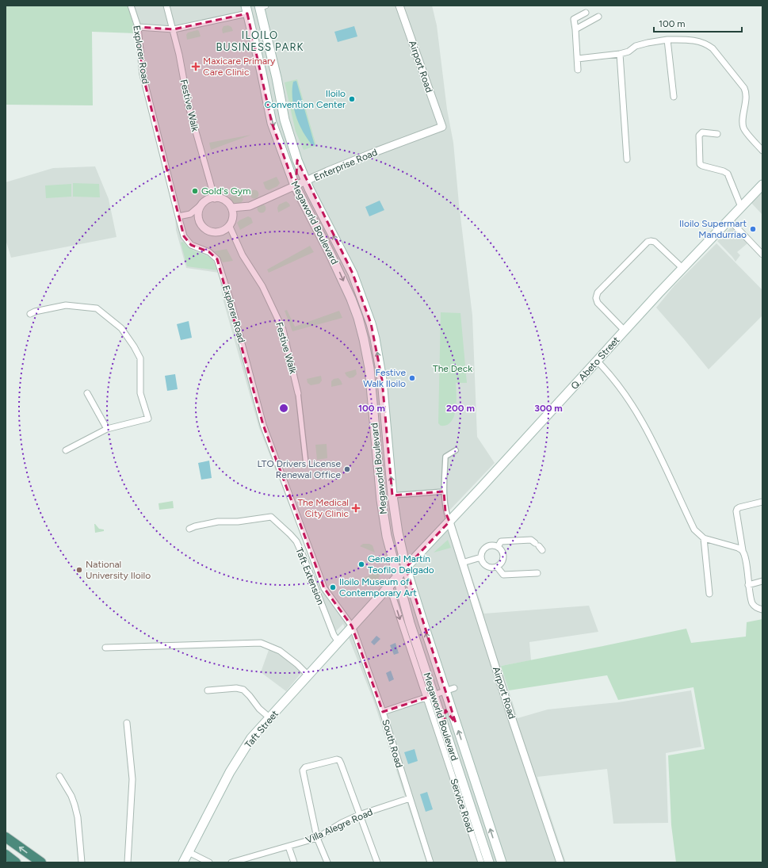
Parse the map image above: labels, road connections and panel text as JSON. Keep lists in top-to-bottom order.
{
  "streets": {
    "main road": ["Megaworld Boulevard", "Q. Abeto Street", "Taft Street"],
    "street": [
      "Explorer Road",
      "Airport Road",
      "Festive Walk",
      "Enterprise Road",
      "Taft Extension",
      "South Road",
      "Service Road",
      "Villa Alegre Road"
    ]
  },
  "crossings": [
    ["Explorer Road", "Q. Abeto Street"],
    ["Explorer Road", "Taft Street"],
    ["Explorer Road", "South Road"],
    ["Airport Road", "Enterprise Road"],
    ["Airport Road", "Q. Abeto Street"],
    ["Enterprise Road", "Megaworld Boulevard"],
    ["Megaworld Boulevard", "Q. Abeto Street"],
    ["Megaworld Boulevard", "Service Road"],
    ["Q. Abeto Street", "Taft Street"],
    ["Q. Abeto Street", "South Road"],
    ["Q. Abeto Street", "Service Road"],
    ["Taft Extension", "Taft Street"],
    ["Taft Street", "South Road"],
    ["South Road", "Villa Alegre Road"]
  ],
  "one_way": ["Service Road"],
  "districts": ["ILOILO BUSINESS PARK"],
  "parks": ["The Deck"],
  "places": {
    "health": ["Maxicare Primary Care Clinic", "The Medical City Clinic"],
    "other": [
      "Iloilo Convention Center",
      "Gold's Gym",
      "Iloilo Supermart Mandurriao",
      "Festive Walk Iloilo",
      "LTO Drivers License Renewal Office",
      "General Martín Teofilo Delgado",
      "National University Iloilo",
      "Iloilo Museum of Contemporary Art"
    ]
  },
  "scale_bar": "100 m",
  "rings": ["100 m", "200 m", "300 m"]
}
